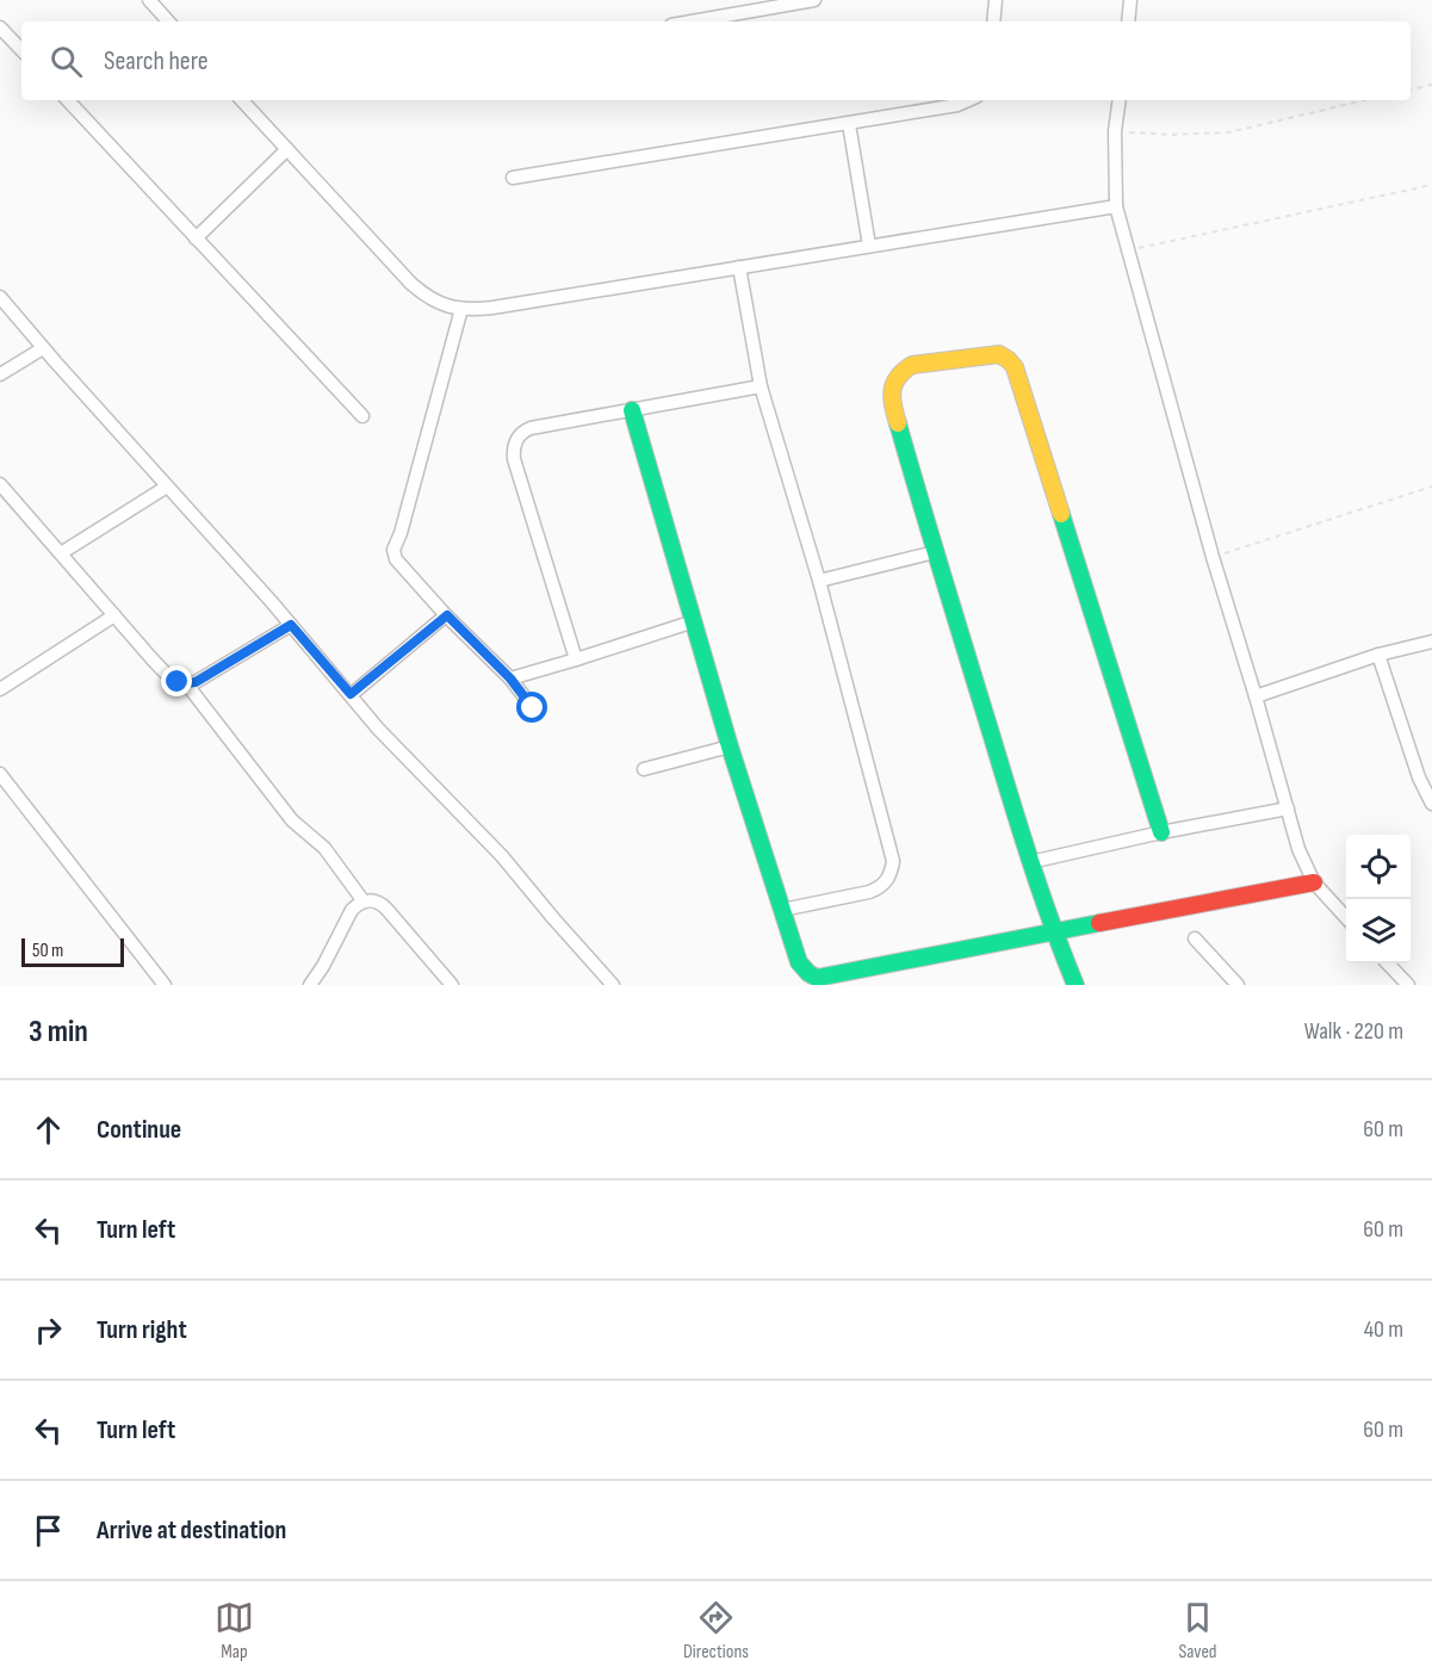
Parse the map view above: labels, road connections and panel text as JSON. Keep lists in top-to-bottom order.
{
  "scale_bar": "50 m",
  "page": {
    "search": "Search here",
    "scale": "50 m",
    "heading": ["3 min", "Walk · 220 m"],
    "list": [
      ["Continue", "60 m"],
      ["Turn left", "60 m"],
      ["Turn right", "40 m"],
      ["Turn left", "60 m"],
      "Arrive at destination"
    ],
    "nav": ["Map", "Directions", "Saved"]
  }
}
